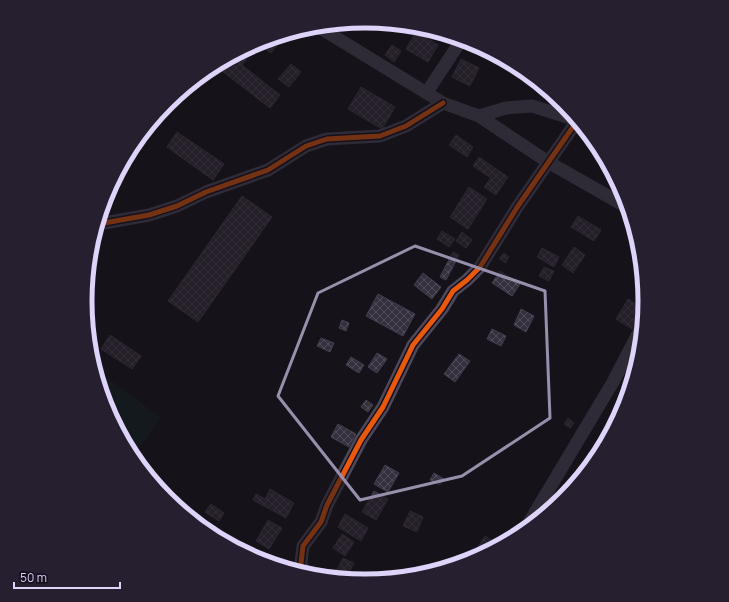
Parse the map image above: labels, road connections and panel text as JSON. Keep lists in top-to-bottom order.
{
  "scale_bar": "50 m"
}
